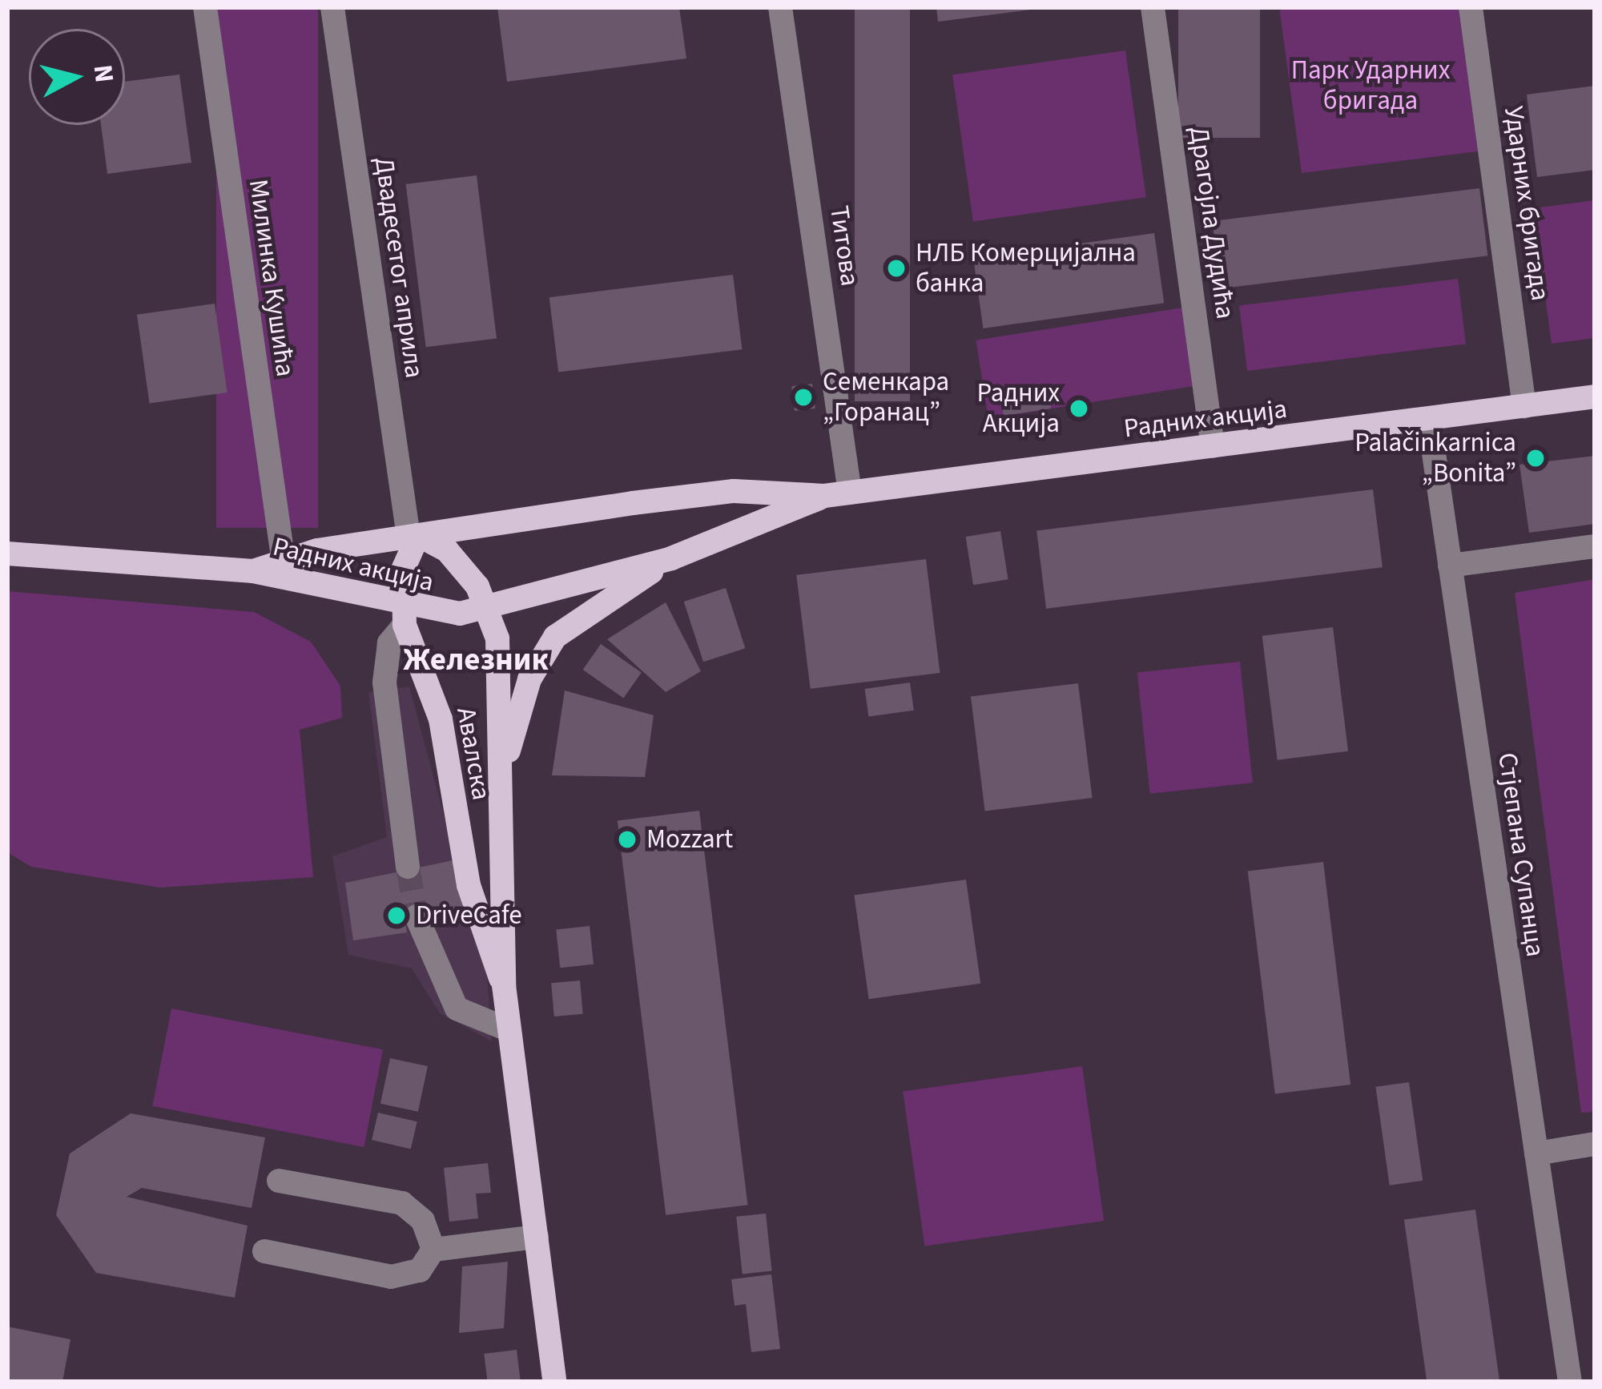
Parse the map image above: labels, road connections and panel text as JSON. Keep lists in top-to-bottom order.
{
  "streets": {
    "main road": ["Радних акција", "Авалска"],
    "street": [
      "Ударних бригада",
      "Драгојла Дудића",
      "Титова",
      "Двадесетог априла",
      "Милинка Кушића",
      "Стјепана Супанца"
    ]
  },
  "crossings": [
    ["Ударних бригада", "Радних акција"],
    ["Драгојла Дудића", "Радних акција"],
    ["Титова", "Радних акција"],
    ["Двадесетог априла", "Радних акција"],
    ["Двадесетог априла", "Авалска"],
    ["Милинка Кушића", "Радних акција"],
    ["Радних акција", "Авалска"],
    ["Радних акција", "Стјепана Супанца"]
  ],
  "districts": ["Железник"],
  "parks": ["Парк Ударних бригада"],
  "places": [
    "НЛБ Комерцијална банка",
    "Семенкара „Горанац”",
    "Радних Акција",
    "Palačinkarnica „Bonita”",
    "Mozzart",
    "DriveCafe"
  ],
  "north": "right"
}
